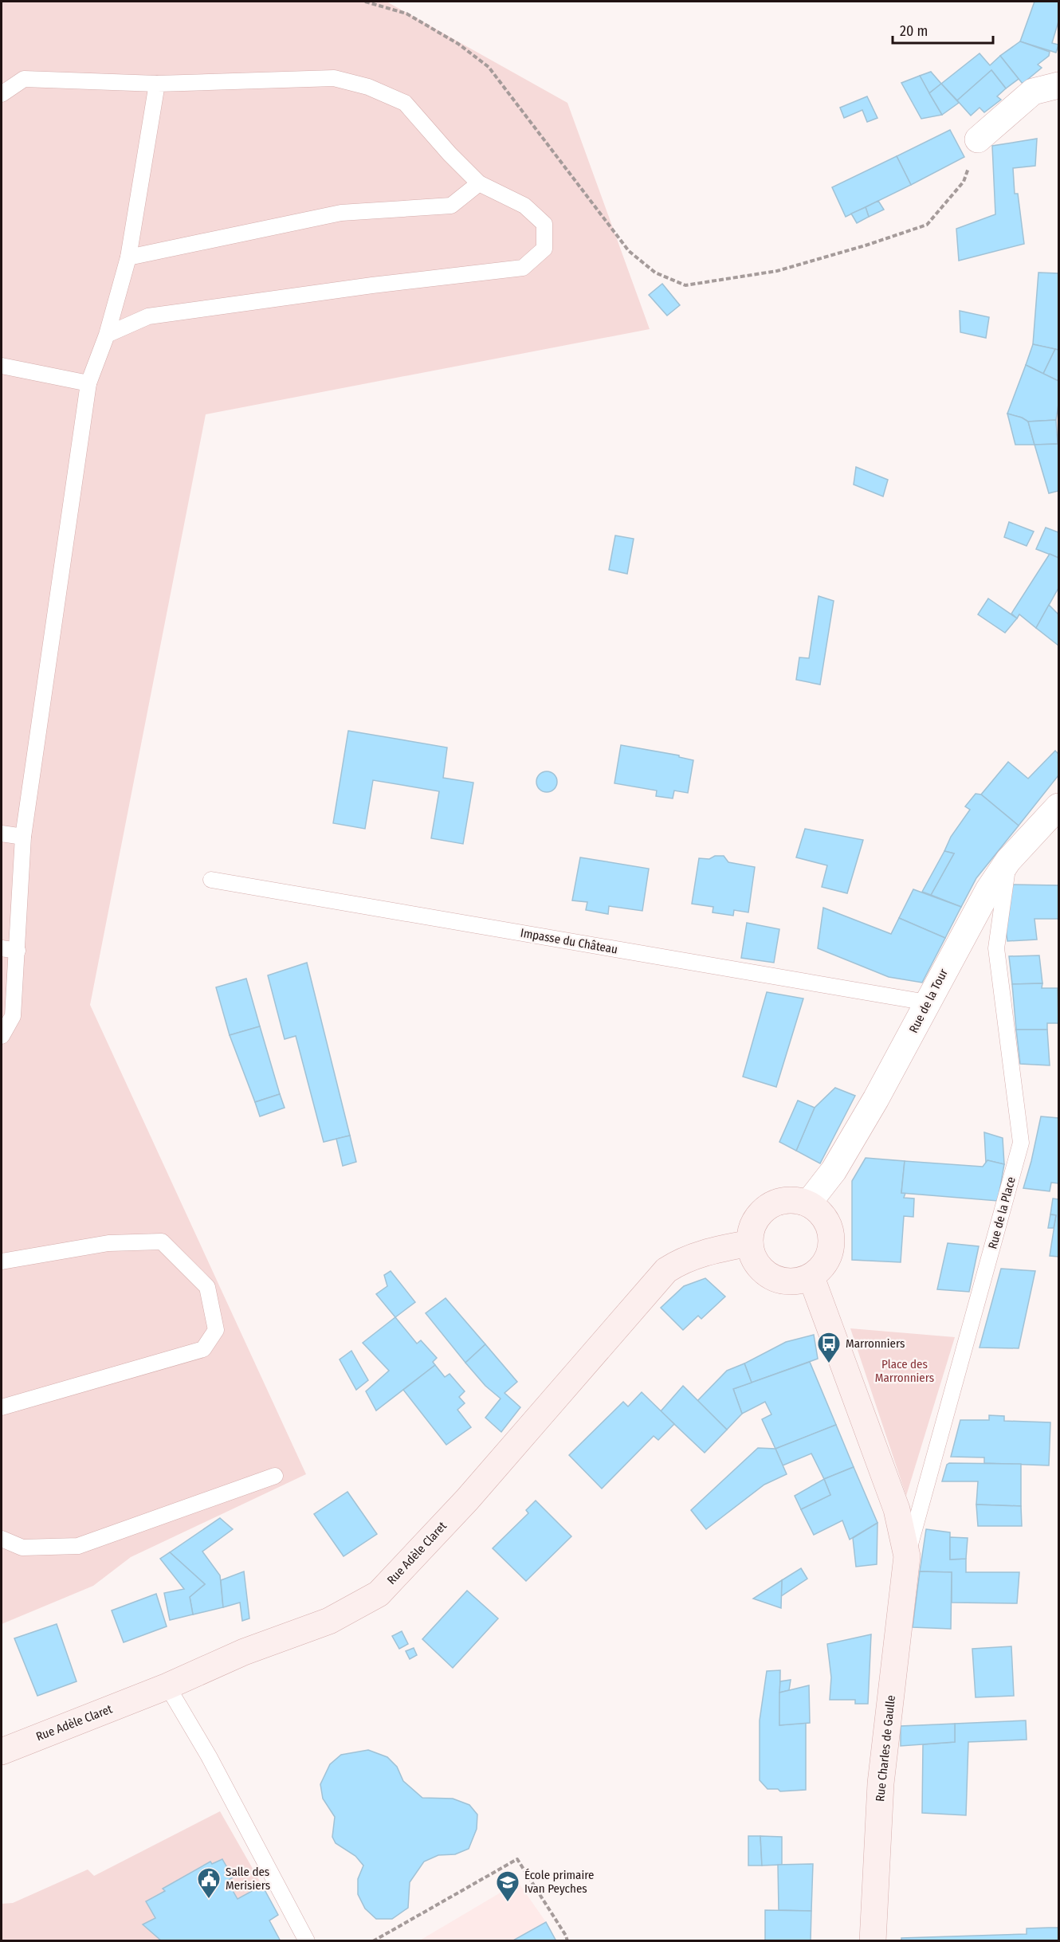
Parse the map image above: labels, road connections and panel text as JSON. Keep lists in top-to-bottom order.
{
  "streets": {
    "street": ["Rue de la Tour", "Rue Adèle Claret", "Rue Charles de Gaulle"],
    "lane": ["Impasse du Château", "Rue de la Place"]
  },
  "crossings": [
    ["Impasse du Château", "Rue de la Tour"],
    ["Rue de la Tour", "Rue de la Place"],
    ["Rue de la Tour", "Rue Adèle Claret"],
    ["Rue de la Place", "Rue Charles de Gaulle"]
  ],
  "parks": ["Place des Marronniers"],
  "places": {
    "bus stop": ["Marronniers"],
    "public building": ["Salle des Merisiers"],
    "school or university": ["École primaire Ivan Peyches"]
  },
  "scale_bar": "20 m"
}
